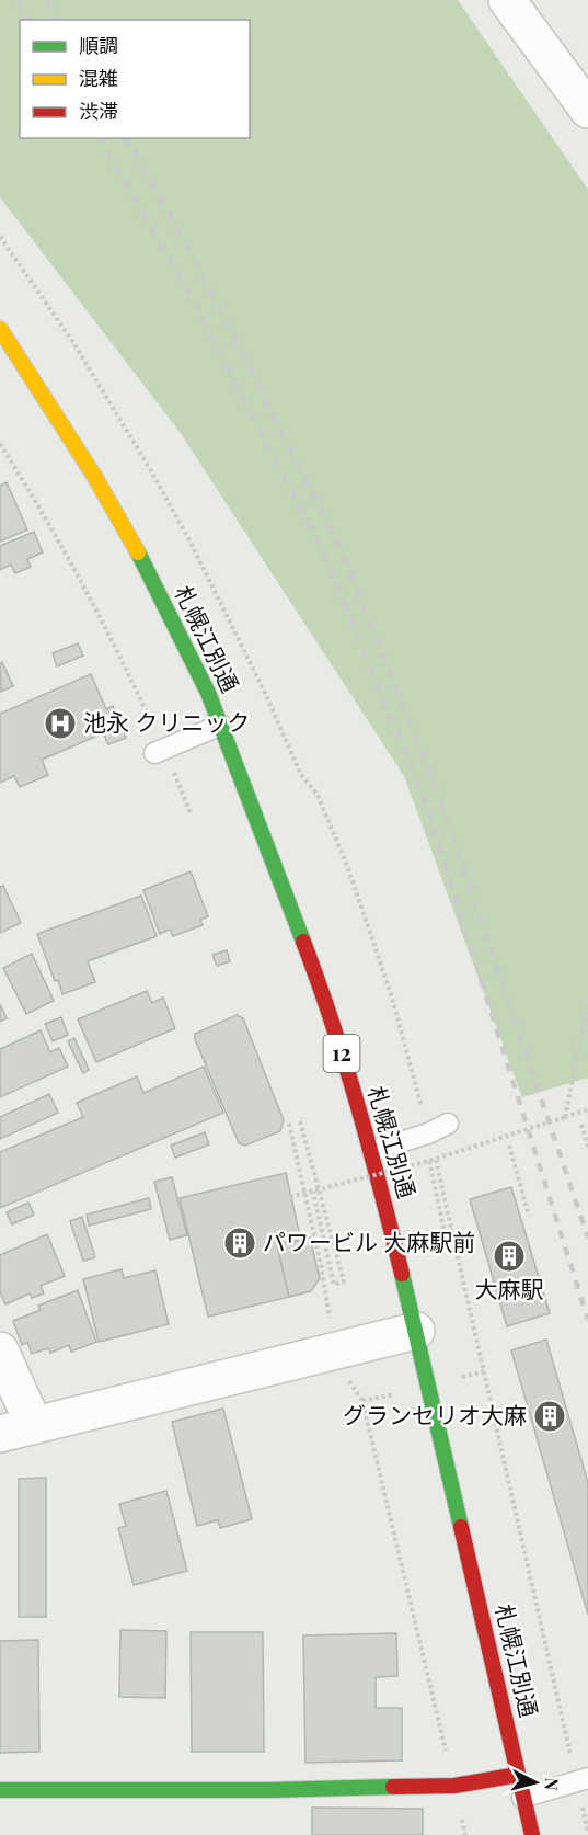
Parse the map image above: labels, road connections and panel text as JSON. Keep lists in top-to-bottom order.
{
  "streets": {
    "main road": ["札幌江別通", "12"]
  },
  "places": {
    "hospital": ["池永 クリニック"],
    "building": ["パワービル 大麻駅前", "大麻駅", "グランセリオ大麻"]
  },
  "legend": ["順調", "混雑", "渋滞"],
  "north": "right"
}
